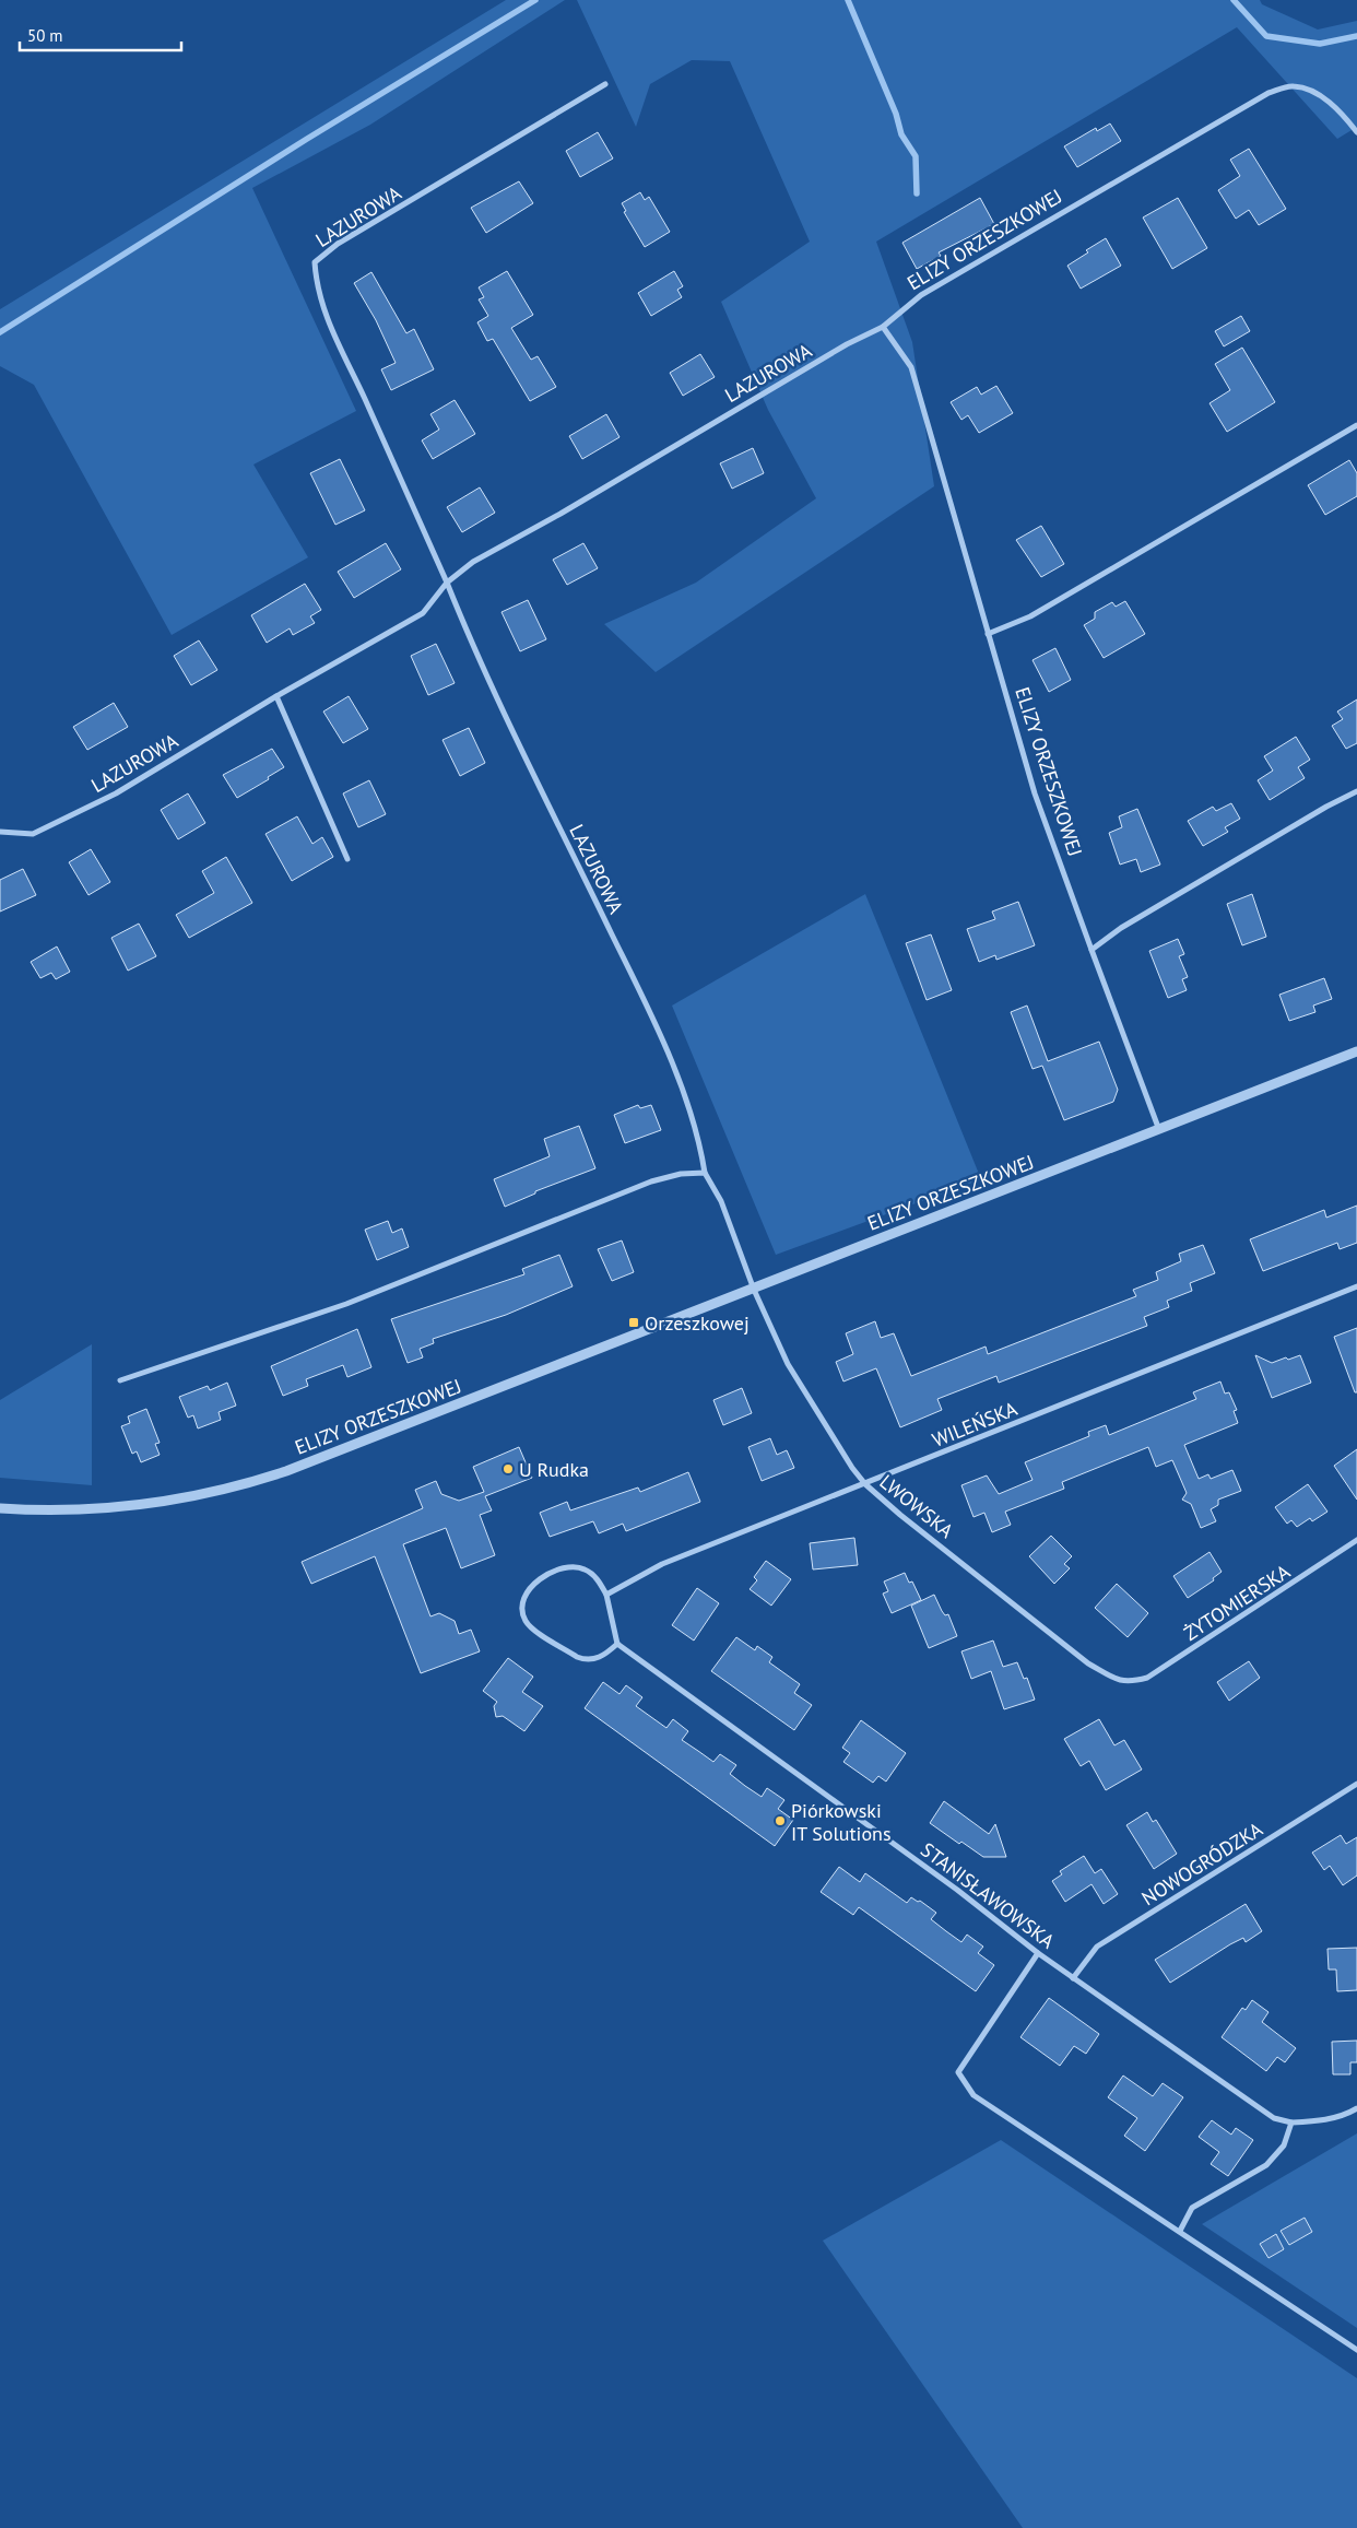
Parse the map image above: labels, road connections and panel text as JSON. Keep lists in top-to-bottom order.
{
  "streets": {
    "street": [
      "LAZUROWA",
      "ELIZY ORZESZKOWEJ",
      "WILEŃSKA",
      "LWOWSKA",
      "ŻYTOMIERSKA",
      "NOWOGRÓDZKA",
      "STANISŁAWOWSKA"
    ]
  },
  "crossings": [
    ["LAZUROWA", "ELIZY ORZESZKOWEJ"],
    ["ELIZY ORZESZKOWEJ", "LWOWSKA"],
    ["WILEŃSKA", "LWOWSKA"],
    ["WILEŃSKA", "STANISŁAWOWSKA"],
    ["LWOWSKA", "ŻYTOMIERSKA"],
    ["NOWOGRÓDZKA", "STANISŁAWOWSKA"]
  ],
  "places": {
    "transit": ["Orzeszkowej"],
    "other": ["U Rudka", "Piórkowski IT Solutions"]
  },
  "scale_bar": "50 m"
}
